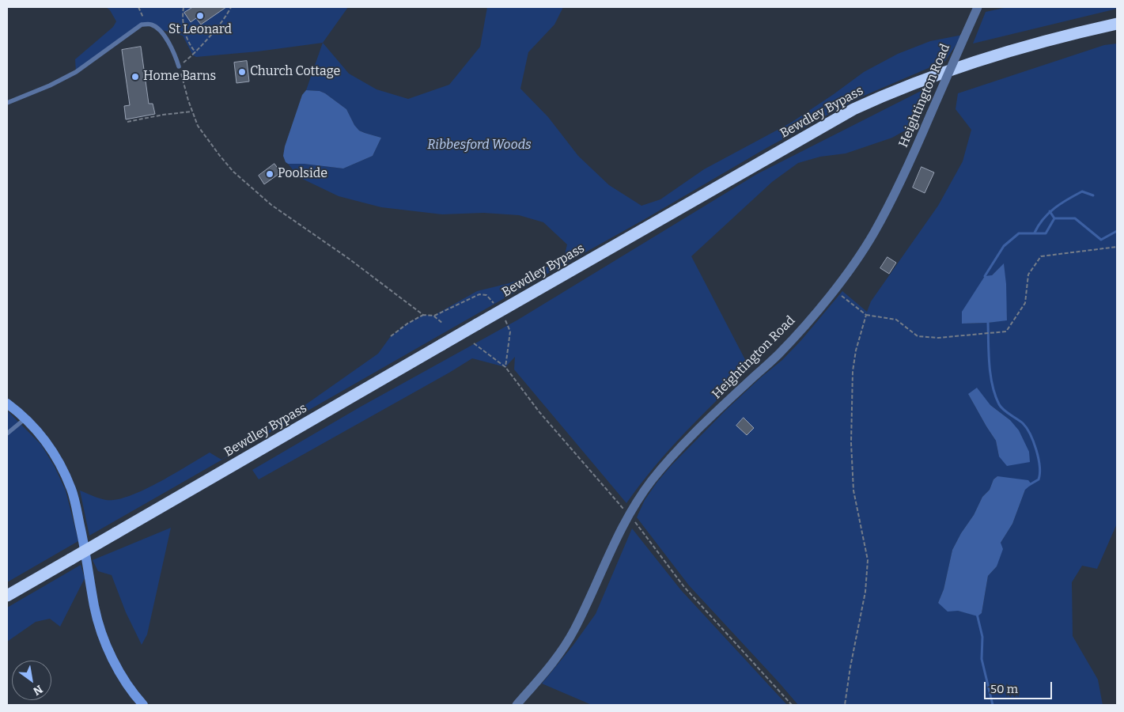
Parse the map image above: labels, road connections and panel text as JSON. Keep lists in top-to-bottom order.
{
  "streets": {
    "highway": ["Bewdley Bypass"],
    "street": ["Heightington Road"]
  },
  "parks": ["Ribbesford Woods"],
  "places": [
    "St Leonard",
    "Church Cottage",
    "Home Barns",
    "Poolside"
  ],
  "scale_bar": "50 m",
  "north": "bottom right"
}
